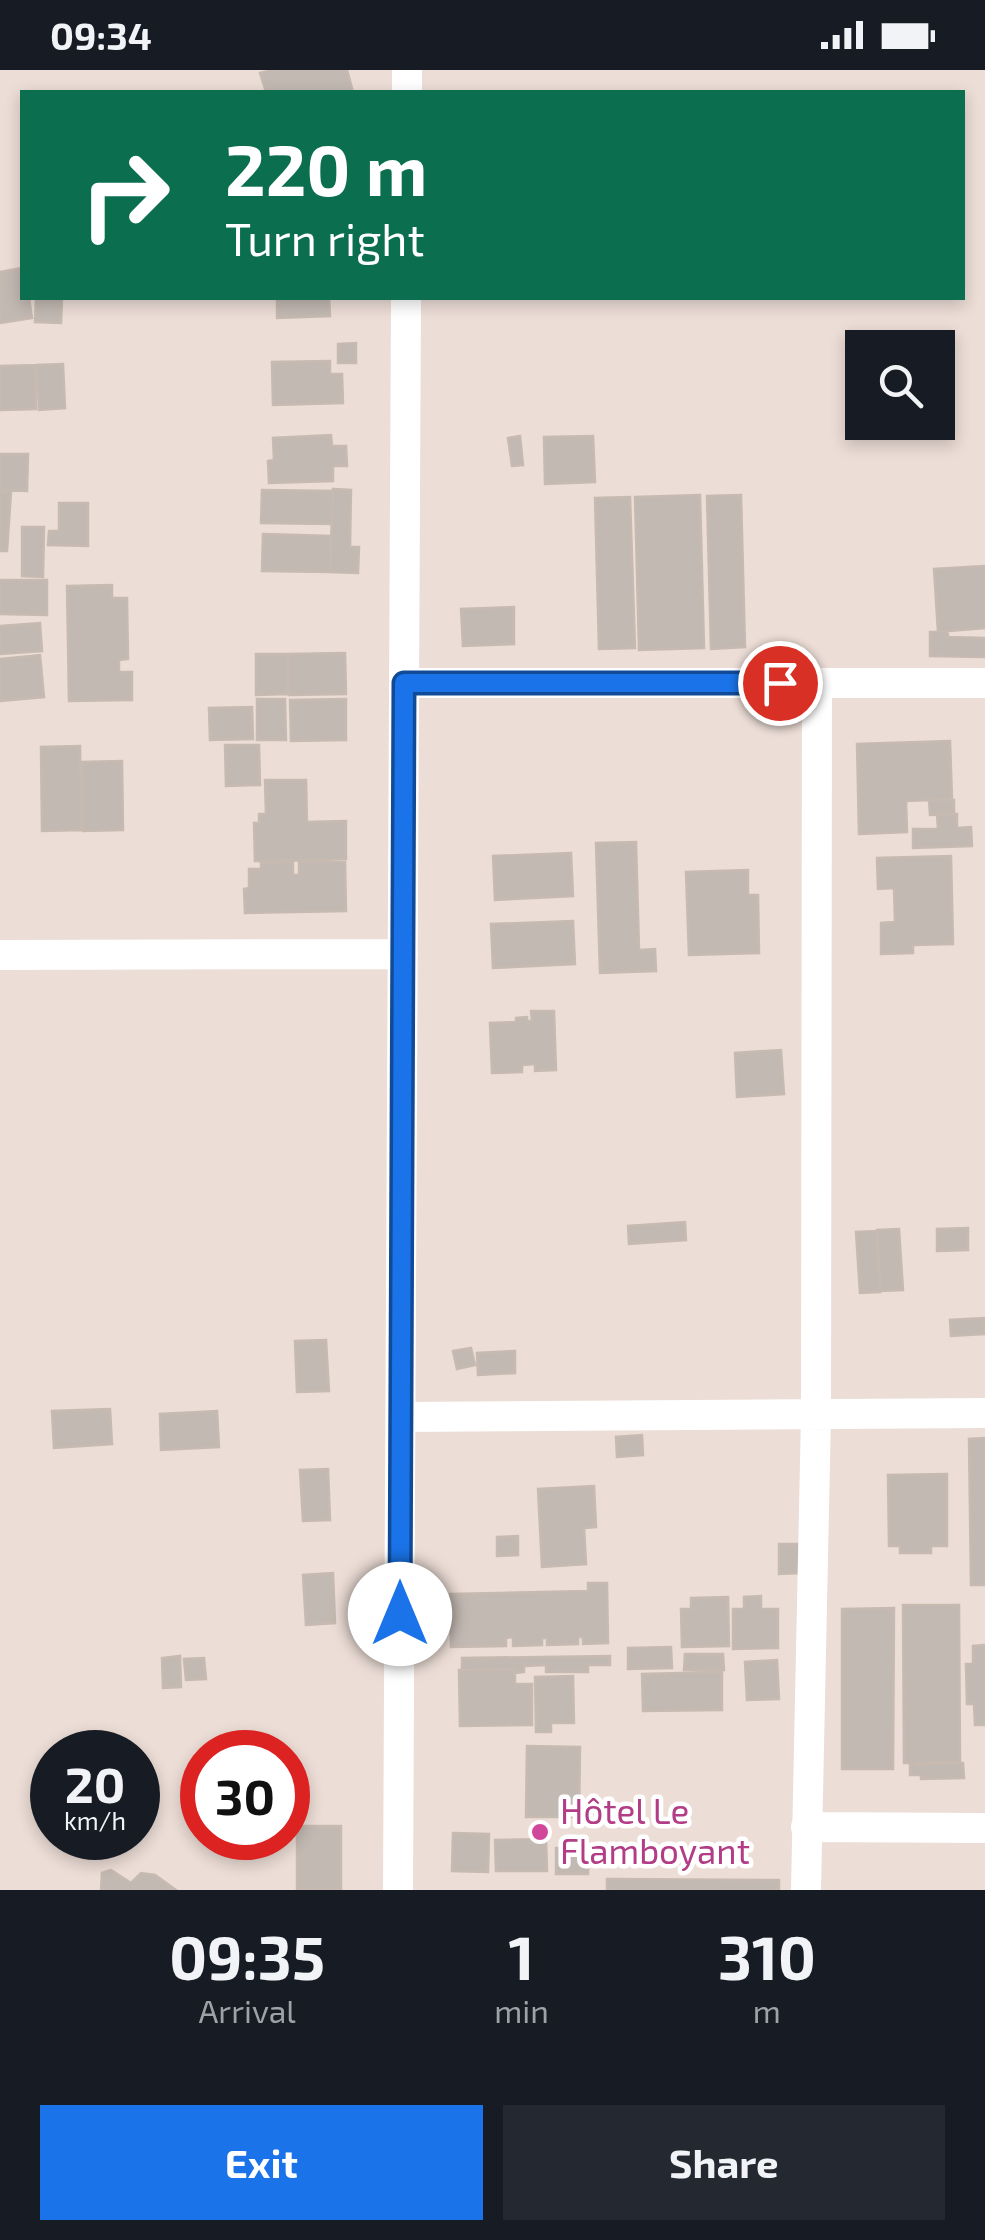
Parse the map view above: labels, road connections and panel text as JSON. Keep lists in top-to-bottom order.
{
  "places": ["Hôtel Le Flamboyant"],
  "page": {
    "status": "09:34",
    "turn": ["220 m", "Turn right"],
    "speed": "20 km/h",
    "limit": "30",
    "eta": [
      "09:35",
      "Arrival",
      "1",
      "min",
      "310",
      "m"
    ],
    "buttons": ["Exit", "Share"]
  }
}
